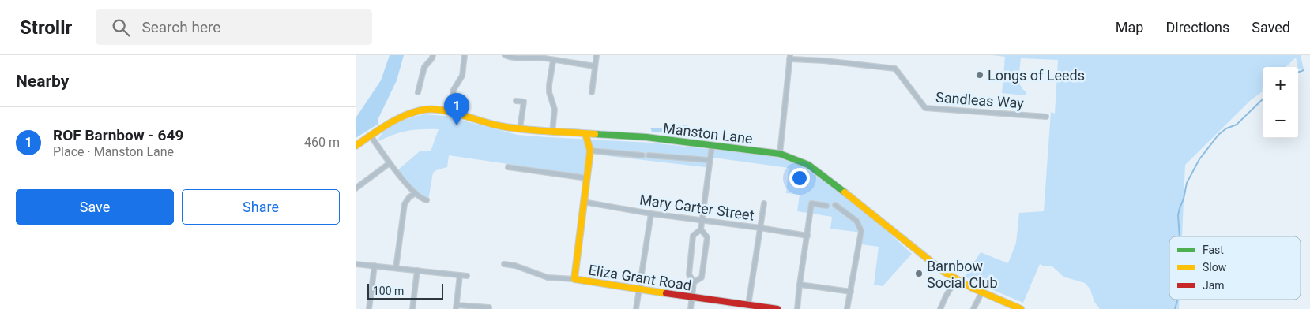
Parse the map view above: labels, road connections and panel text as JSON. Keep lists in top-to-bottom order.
{
  "streets": {
    "street": [
      "Sandleas Way",
      "Manston Lane",
      "Mary Carter Street",
      "Eliza Grant Road"
    ]
  },
  "crossings": [
    ["Sandleas Way", "Manston Lane"],
    ["Manston Lane", "Eliza Grant Road"],
    ["Mary Carter Street", "Eliza Grant Road"]
  ],
  "places": ["Longs of Leeds", "Barnbow Social Club"],
  "legend": ["Fast", "Slow", "Jam"],
  "scale_bar": "100 m",
  "page": {
    "header": "Strollr",
    "search": "Search here",
    "nav": ["Map", "Directions", "Saved"],
    "heading": "Nearby",
    "map_buttons": ["+", "−"],
    "pins": "1",
    "list": [
      {
        "mark": "1",
        "name": "ROF Barnbow - 649",
        "note": "Place · Manston Lane",
        "value": "460 m"
      }
    ],
    "buttons": ["Save", "Share"],
    "scale": "100 m"
  }
}
